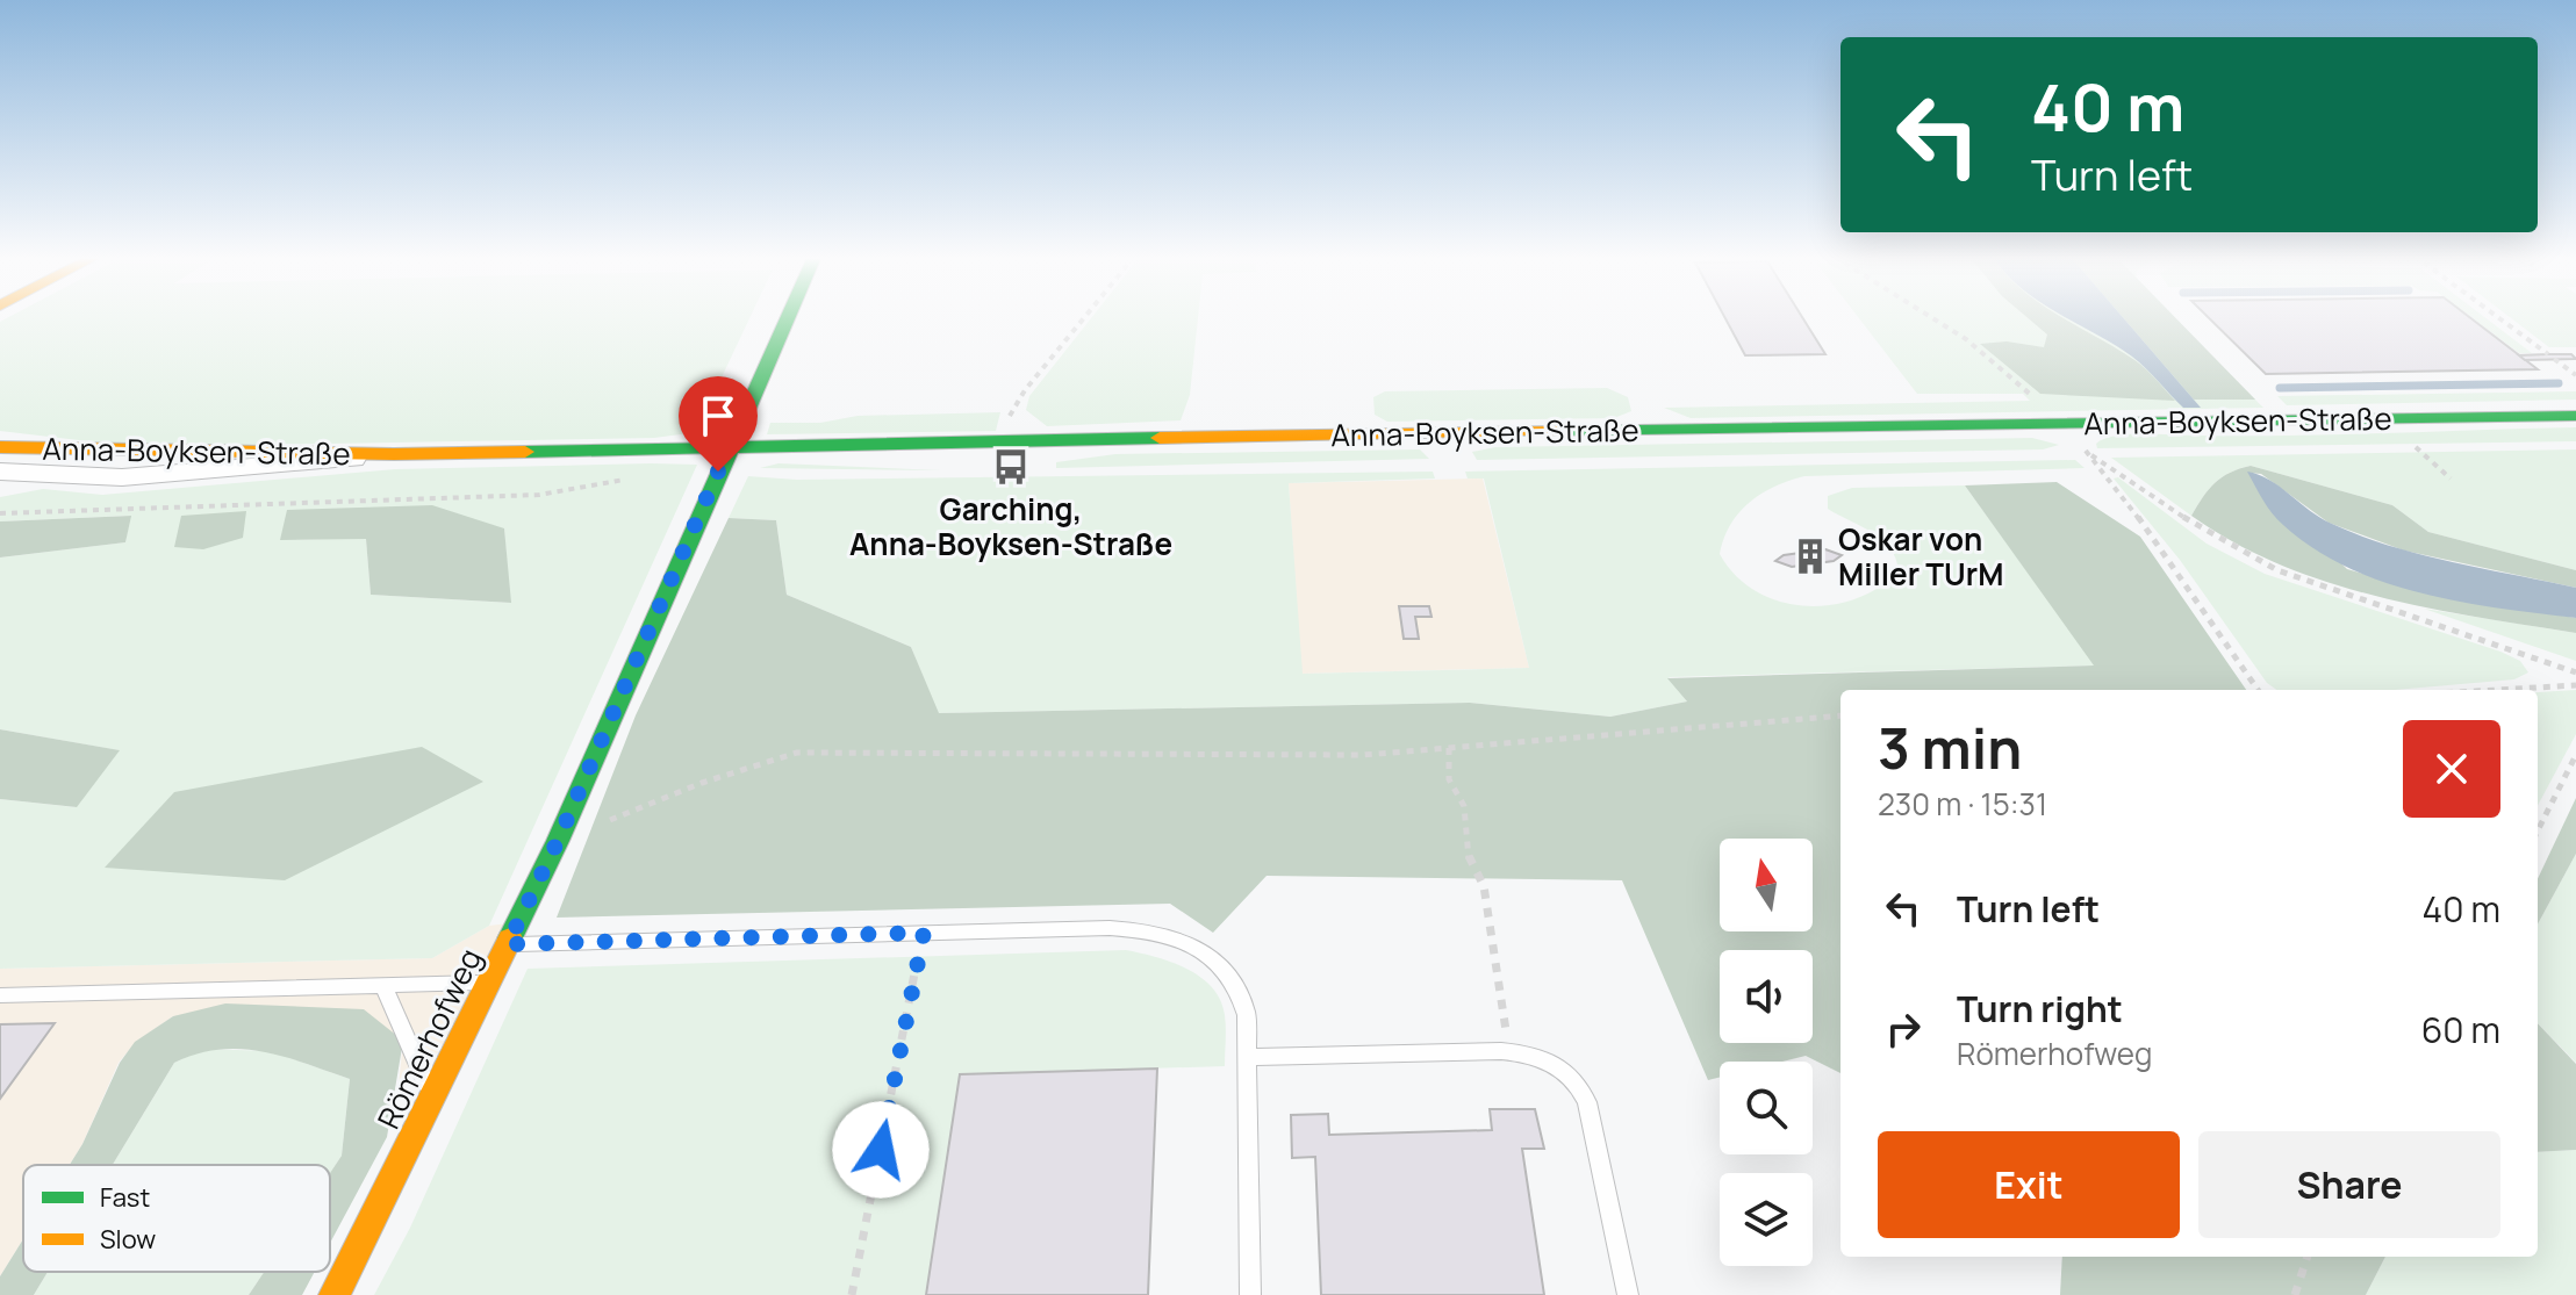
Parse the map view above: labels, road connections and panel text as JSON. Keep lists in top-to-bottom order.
{
  "streets": {
    "street": ["Anna-Boyksen-Straße", "Römerhofweg"]
  },
  "crossings": [
    ["Anna-Boyksen-Straße", "Römerhofweg"]
  ],
  "places": {
    "bus stop": ["Garching, Anna-Boyksen-Straße"],
    "building": ["Oskar von Miller TUrM"]
  },
  "legend": ["Fast", "Slow"],
  "north": "top",
  "page": {
    "turn": ["40 m", "Turn left"],
    "heading": ["3 min", "230 m · 15:31"],
    "list": [
      {
        "name": "Turn left",
        "value": "40 m"
      },
      {
        "name": "Turn right",
        "note": "Römerhofweg",
        "value": "60 m"
      }
    ],
    "buttons": ["Exit", "Share"]
  }
}
